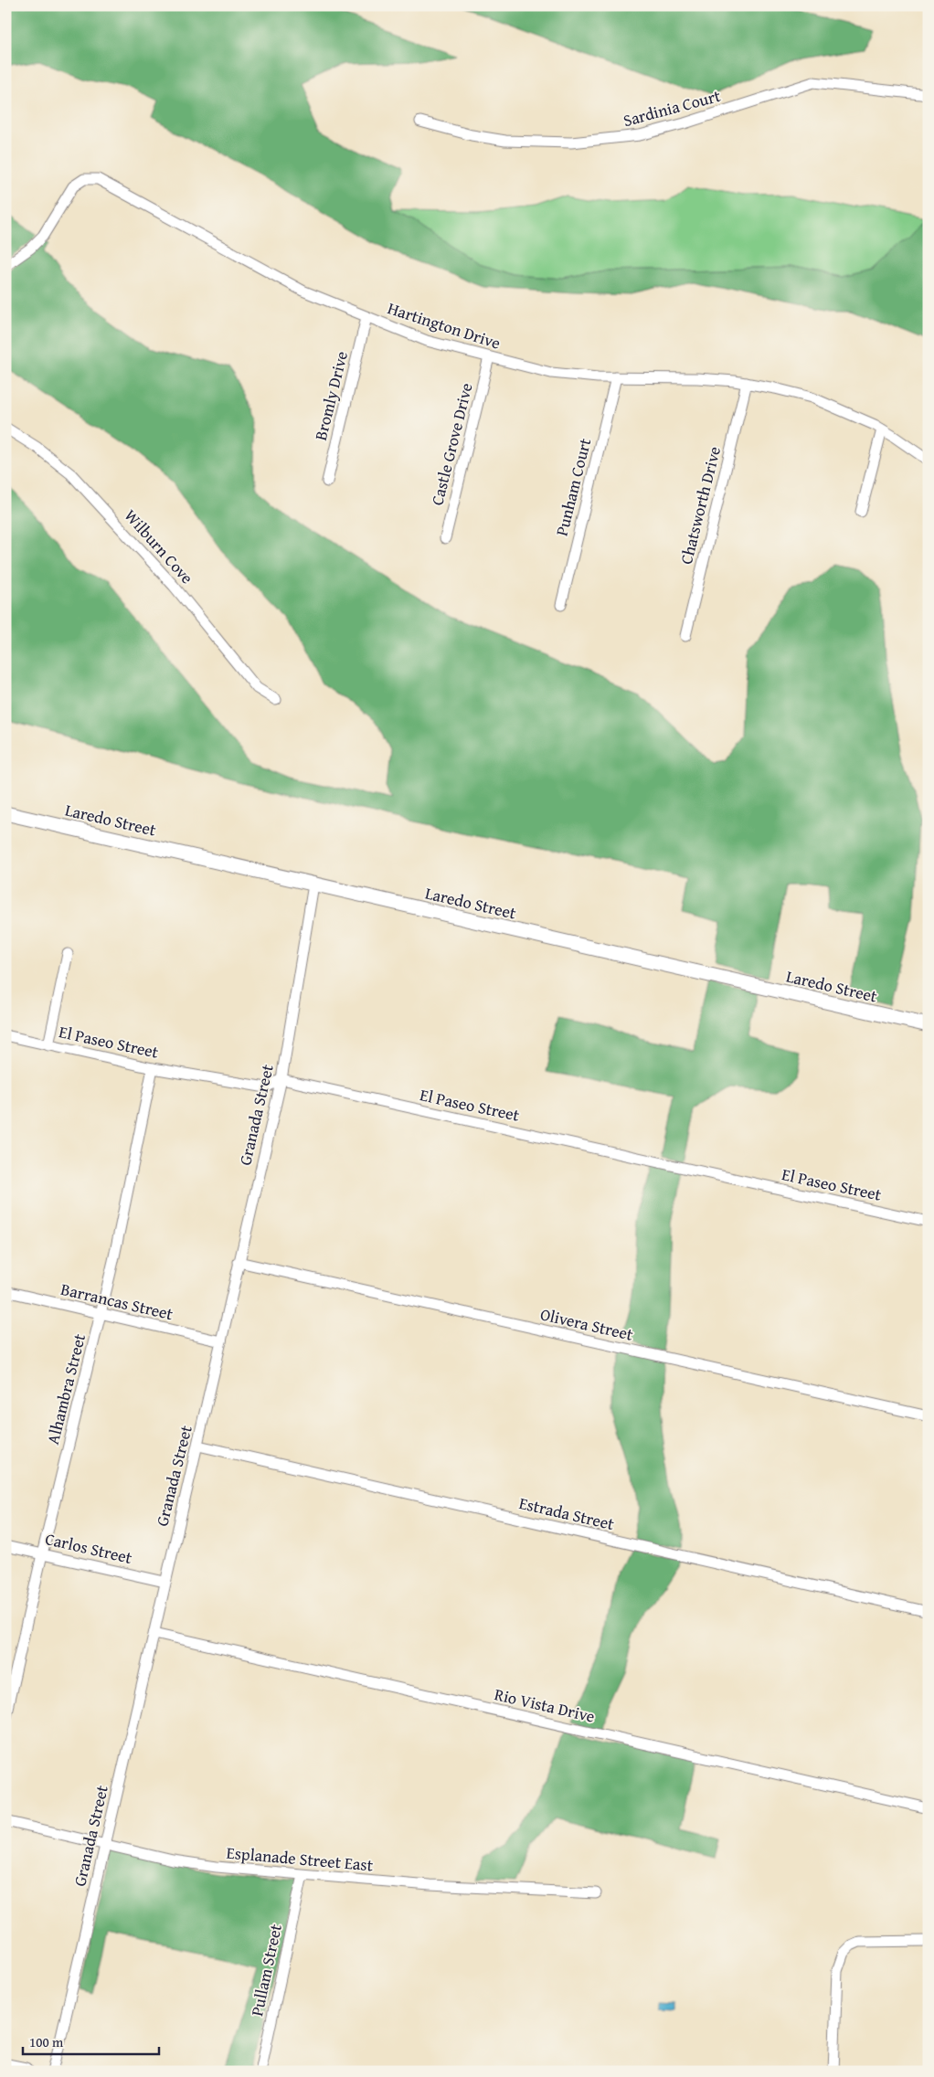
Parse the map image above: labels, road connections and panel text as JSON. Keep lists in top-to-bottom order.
{
  "streets": {
    "street": [
      "Sardinia Court",
      "Hartington Drive",
      "Bromly Drive",
      "Castle Grove Drive",
      "Punham Court",
      "Chatsworth Drive",
      "Wilburn Cove",
      "Laredo Street",
      "El Paseo Street",
      "Granada Street",
      "Barrancas Street",
      "Olivera Street",
      "Alhambra Street",
      "Estrada Street",
      "Carlos Street",
      "Rio Vista Drive",
      "Esplanade Street East",
      "Pullam Street"
    ]
  },
  "crossings": [
    ["Hartington Drive", "Bromly Drive"],
    ["Hartington Drive", "Castle Grove Drive"],
    ["Hartington Drive", "Punham Court"],
    ["Hartington Drive", "Chatsworth Drive"],
    ["Laredo Street", "Granada Street"],
    ["El Paseo Street", "Granada Street"],
    ["El Paseo Street", "Alhambra Street"],
    ["Granada Street", "Barrancas Street"],
    ["Granada Street", "Olivera Street"],
    ["Granada Street", "Estrada Street"],
    ["Granada Street", "Carlos Street"],
    ["Granada Street", "Rio Vista Drive"],
    ["Granada Street", "Esplanade Street East"],
    ["Barrancas Street", "Alhambra Street"],
    ["Alhambra Street", "Carlos Street"],
    ["Esplanade Street East", "Pullam Street"]
  ],
  "scale_bar": "100 m"
}
